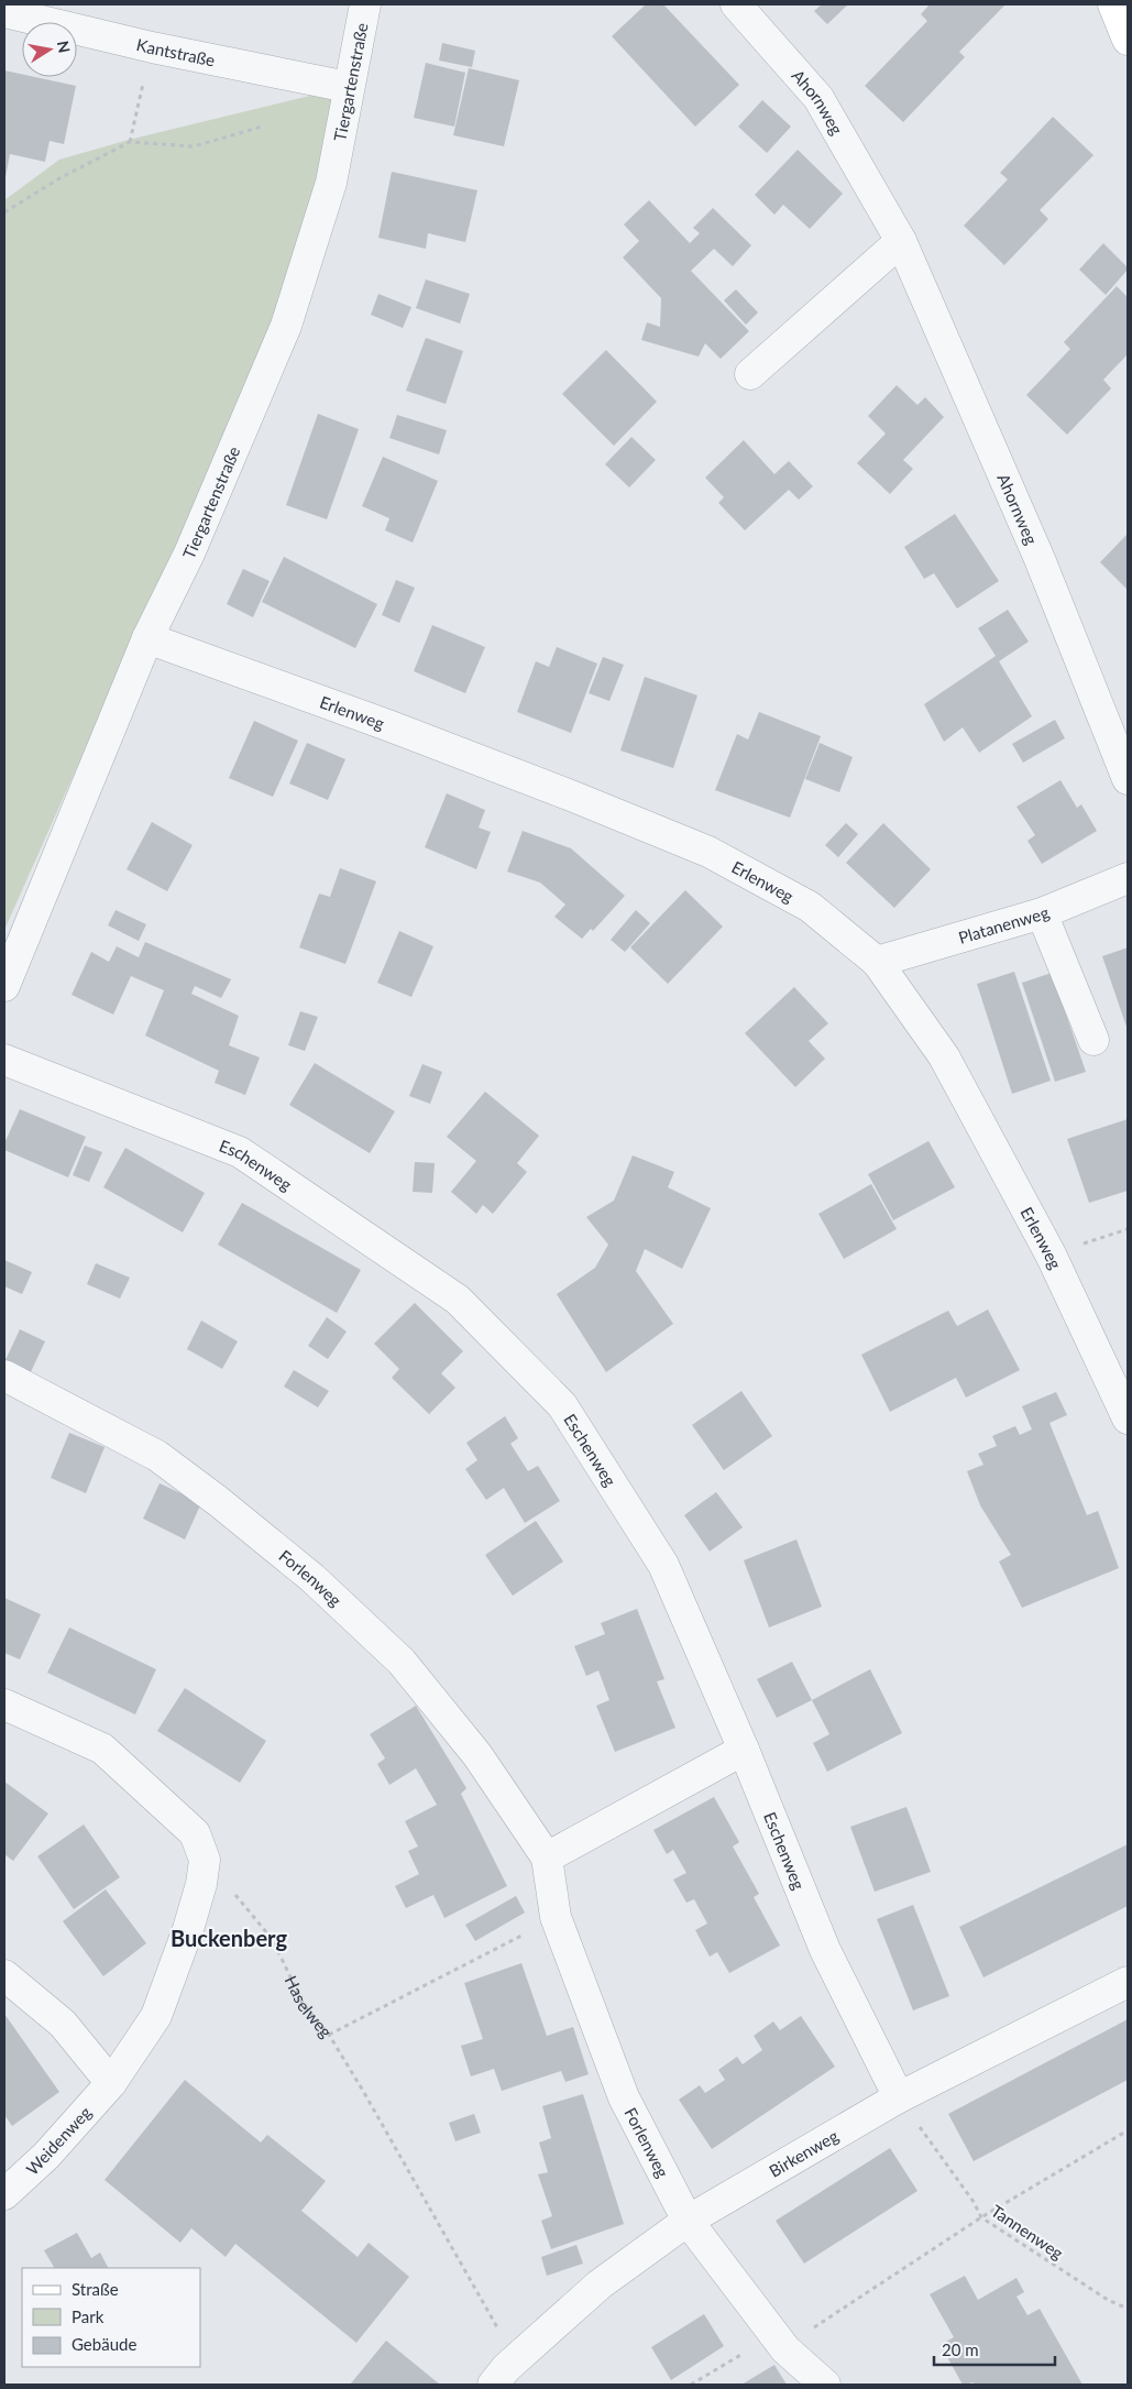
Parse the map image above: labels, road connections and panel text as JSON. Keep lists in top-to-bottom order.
{
  "streets": {
    "street": [
      "Kantstraße",
      "Tiergartenstraße",
      "Ahornweg",
      "Erlenweg",
      "Platanenweg",
      "Eschenweg",
      "Forlenweg",
      "Weidenweg",
      "Birkenweg"
    ],
    "path": ["Haselweg", "Tannenweg"]
  },
  "crossings": [
    ["Kantstraße", "Tiergartenstraße"],
    ["Tiergartenstraße", "Erlenweg"],
    ["Erlenweg", "Platanenweg"],
    ["Eschenweg", "Birkenweg"],
    ["Eschenweg", "Tannenweg"],
    ["Forlenweg", "Birkenweg"],
    ["Haselweg", "Weidenweg"],
    ["Haselweg", "Birkenweg"],
    ["Birkenweg", "Tannenweg"]
  ],
  "districts": ["Buckenberg"],
  "legend": ["Straße", "Park", "Gebäude"],
  "scale_bar": "20 m",
  "north": "right"
}
